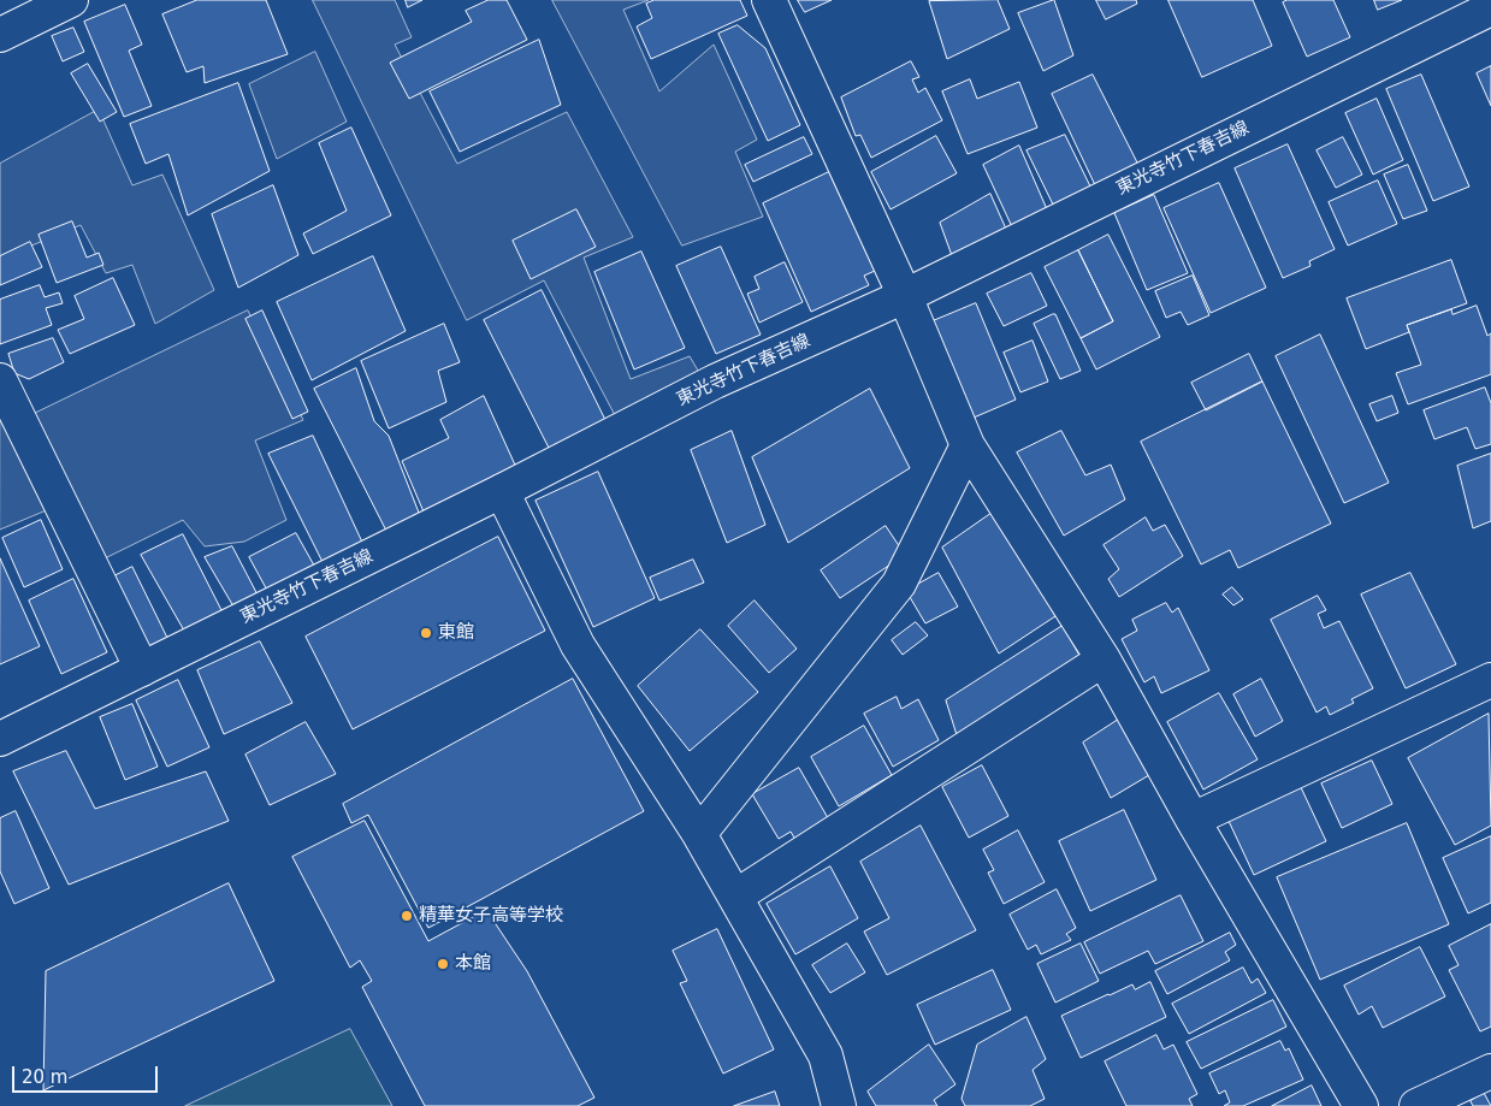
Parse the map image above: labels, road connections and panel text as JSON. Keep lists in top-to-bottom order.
{
  "streets": {
    "street": ["東光寺竹下春吉線"]
  },
  "places": ["東館", "精華女子高等学校", "本館"],
  "scale_bar": "20 m"
}
